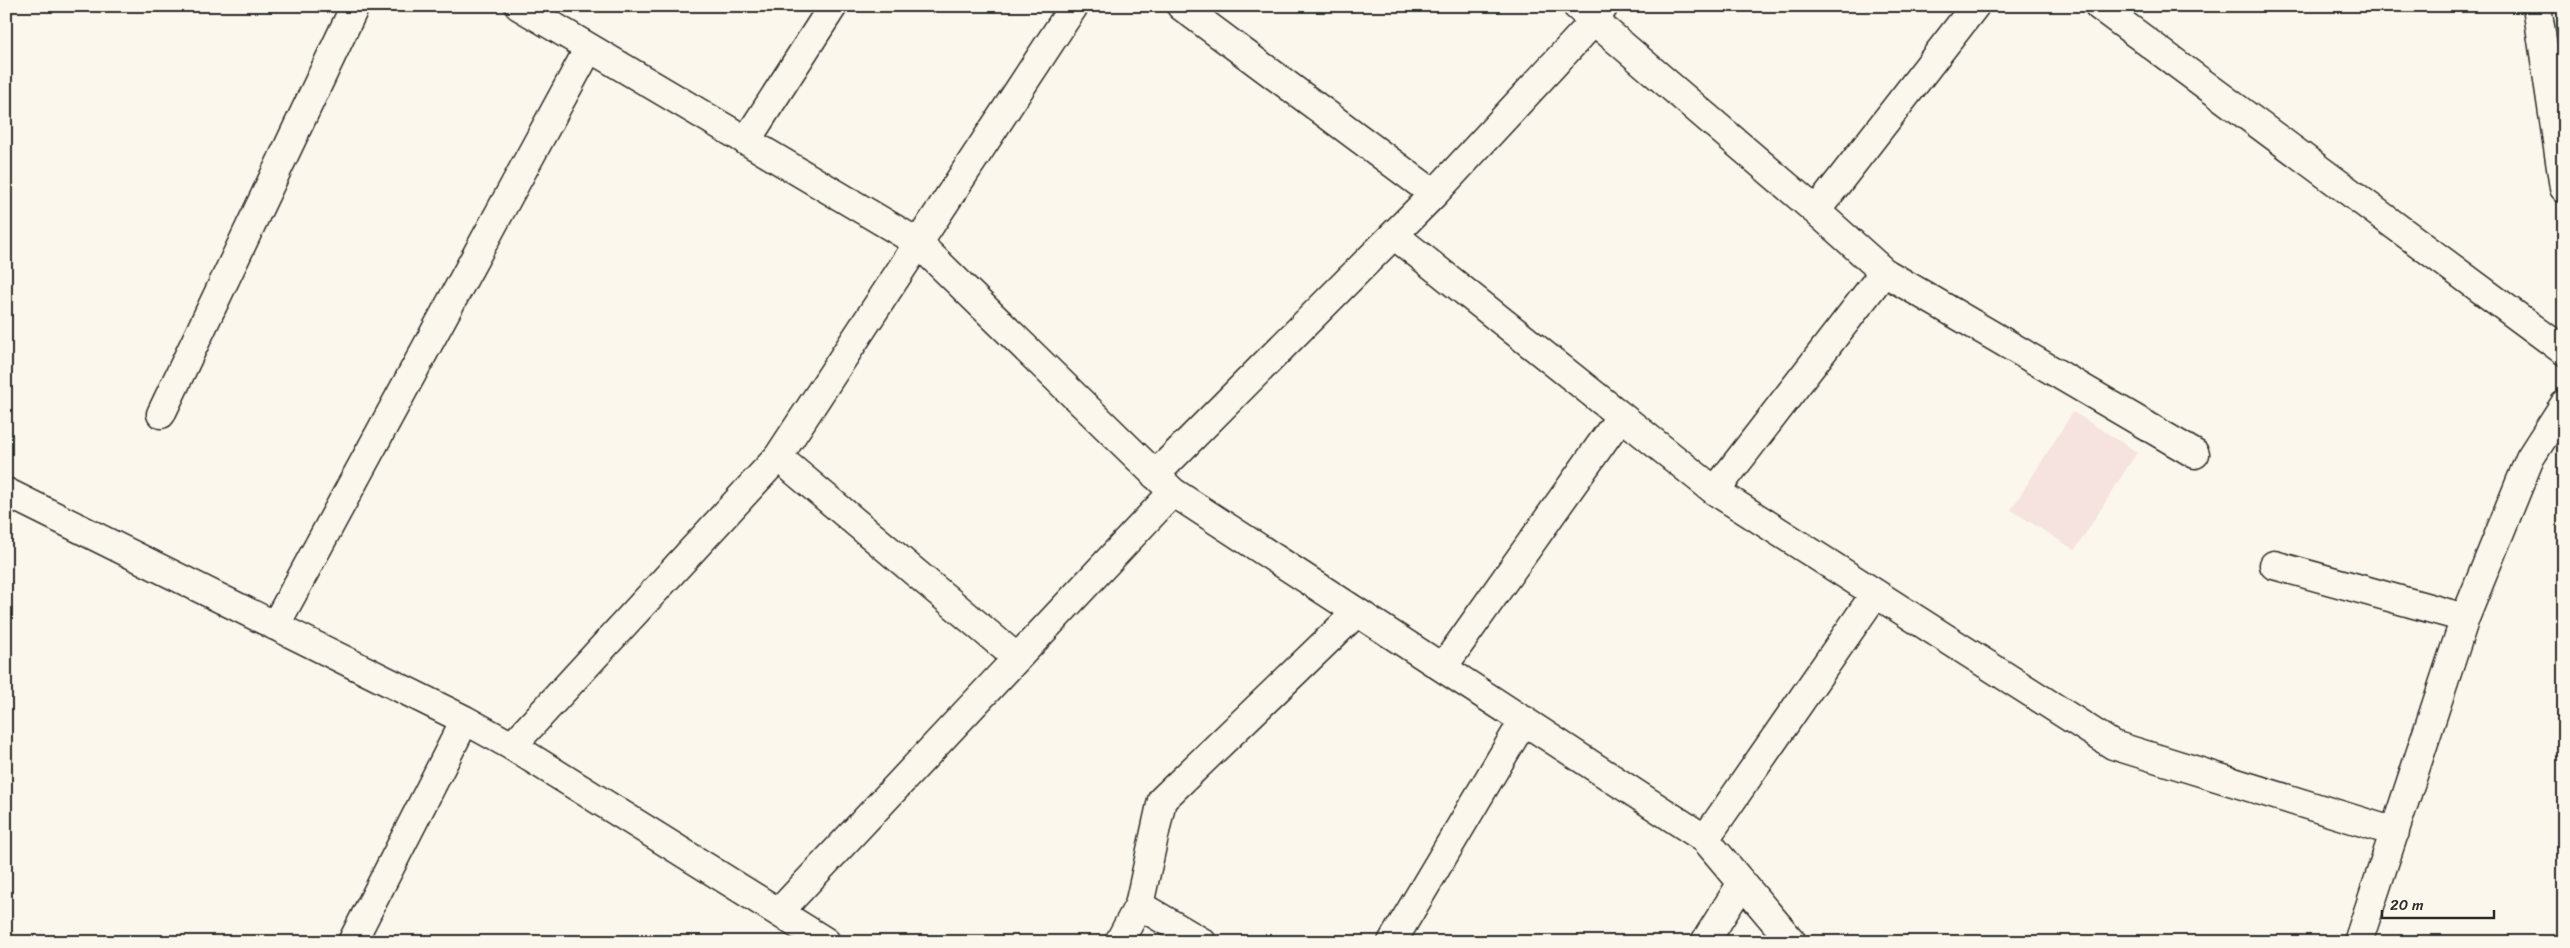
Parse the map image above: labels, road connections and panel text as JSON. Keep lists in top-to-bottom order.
{
  "scale_bar": "20 m"
}
